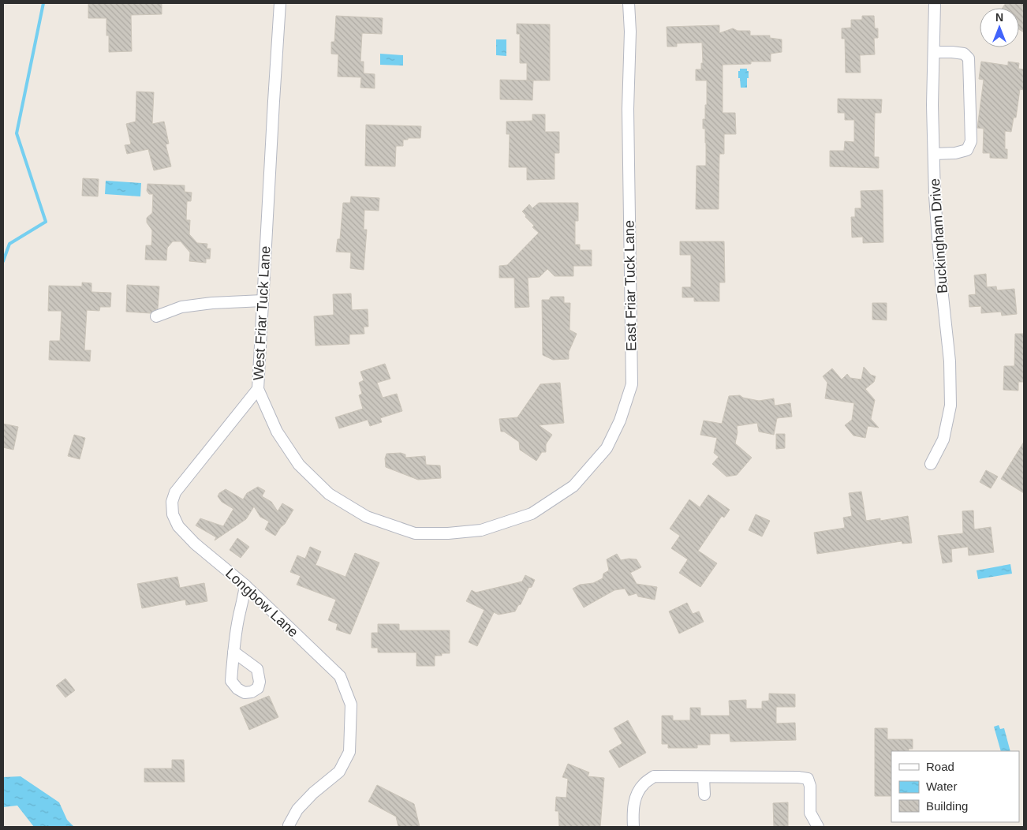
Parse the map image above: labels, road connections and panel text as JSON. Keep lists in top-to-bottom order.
{
  "streets": {
    "street": [
      "Buckingham Drive",
      "East Friar Tuck Lane",
      "West Friar Tuck Lane",
      "Longbow Lane"
    ]
  },
  "crossings": [
    ["East Friar Tuck Lane", "West Friar Tuck Lane"],
    ["West Friar Tuck Lane", "Longbow Lane"]
  ],
  "legend": ["Road", "Water", "Building"],
  "north": "top"
}
